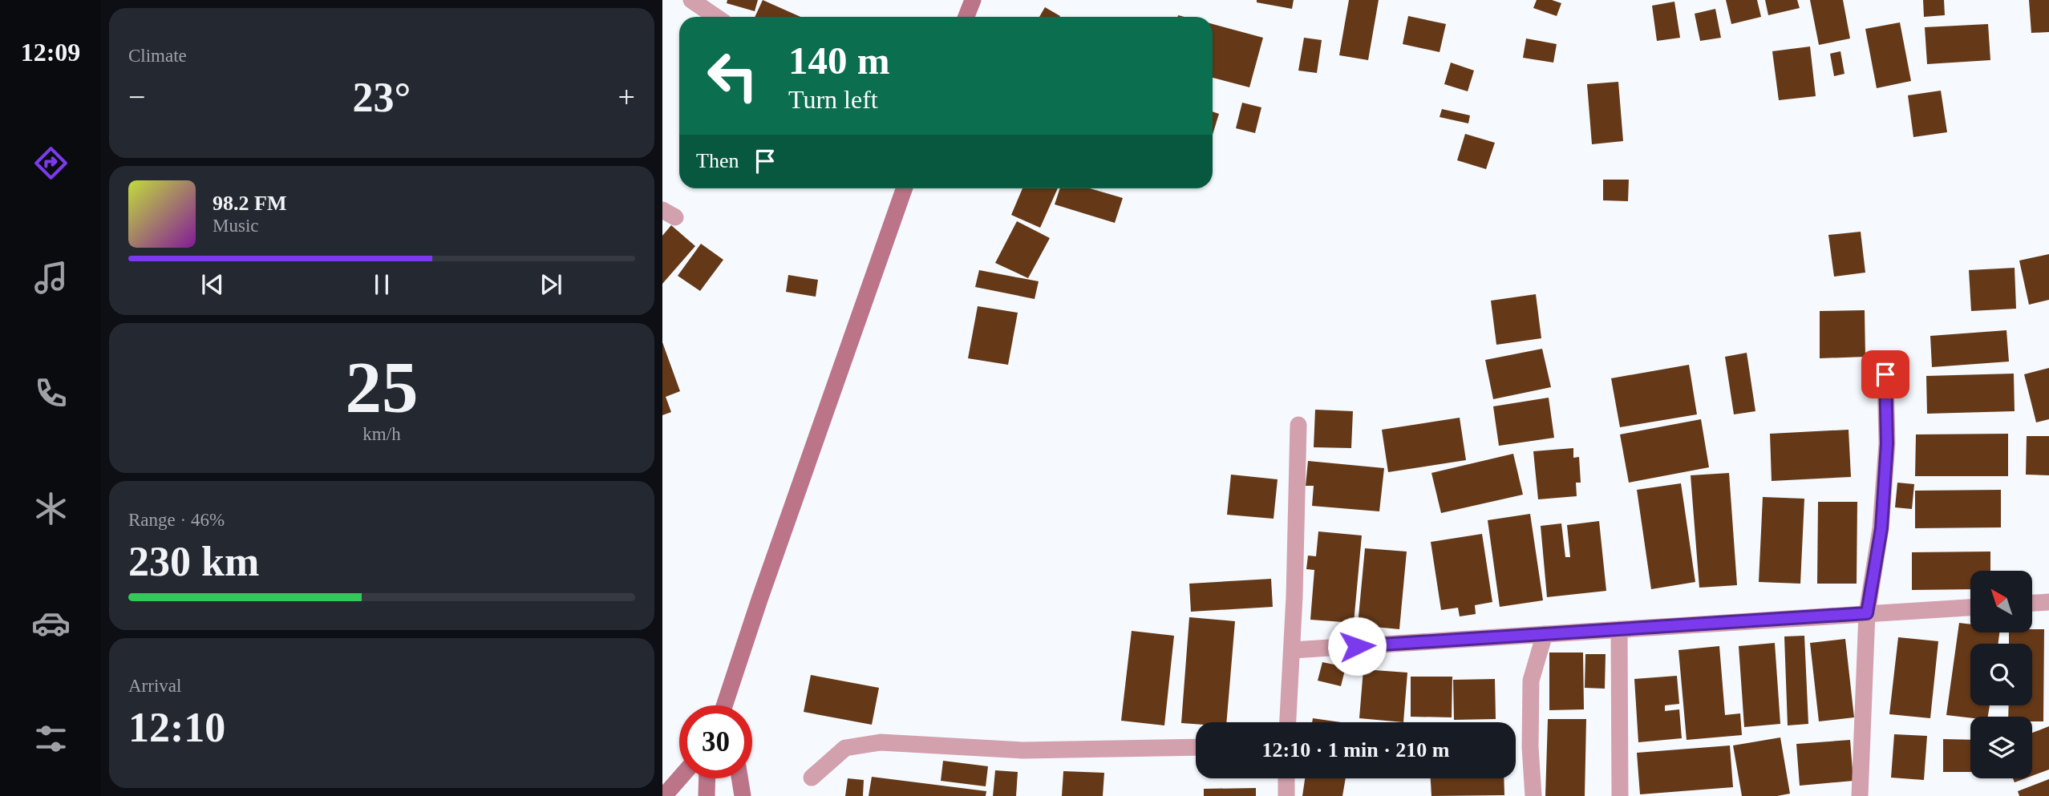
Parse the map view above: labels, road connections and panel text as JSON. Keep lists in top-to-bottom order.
{
  "north": "top left",
  "page": {
    "tabs": "12:09",
    "tile": [
      "Climate",
      ["25", "km/h"],
      ["Range · 46%", "230 km"],
      ["Arrival", "12:10"]
    ],
    "turn": ["140 m", "Turn left"],
    "heat": ["−", "23°", "+"],
    "then": "Then",
    "song": ["98.2 FM", "Music"],
    "limit": "30",
    "trip": "12:10 · 1 min · 210 m"
  }
}
